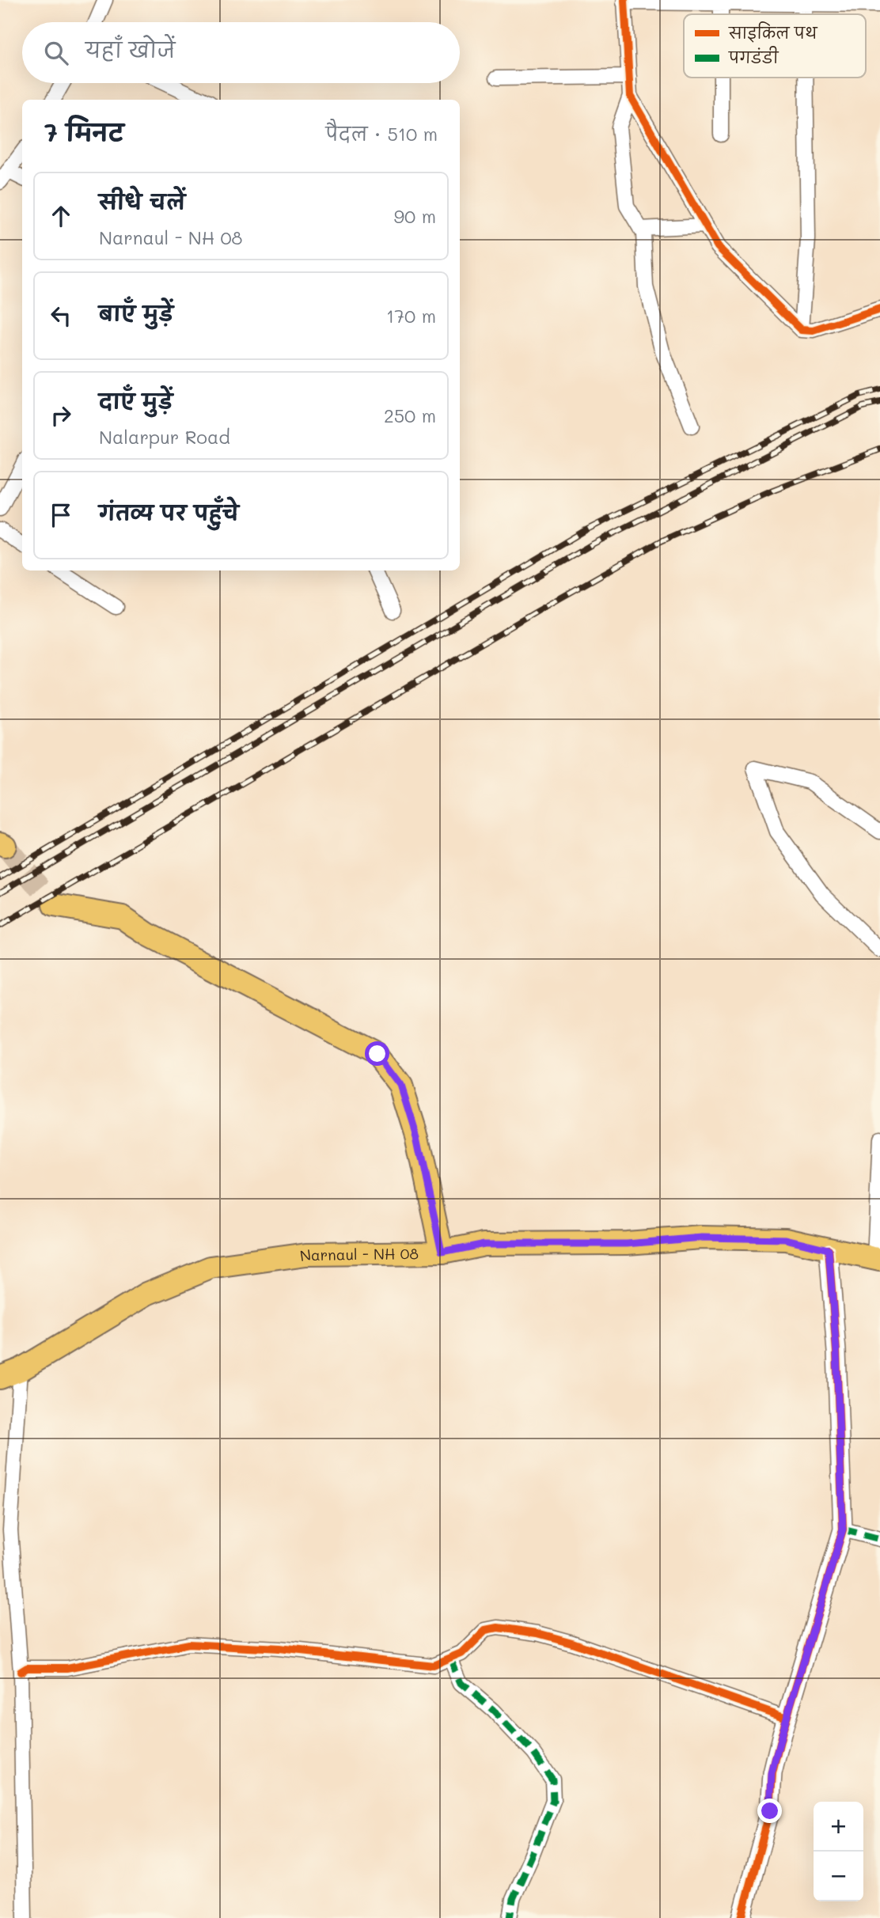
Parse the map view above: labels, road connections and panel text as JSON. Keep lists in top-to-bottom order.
{
  "streets": {
    "main road": ["Narnaul - NH 08"]
  },
  "legend": ["साइकिल पथ", "पगडंडी"],
  "page": {
    "search": "यहाँ खोजें",
    "heading": ["7 मिनट", "पैदल · 510 m"],
    "list": [
      ["सीधे चलें", "Narnaul - NH 08", "90 m"],
      ["बाएँ मुड़ें", "170 m"],
      ["दाएँ मुड़ें", "Nalarpur Road", "250 m"],
      "गंतव्य पर पहुँचे"
    ],
    "map_buttons": ["+", "−"]
  }
}
